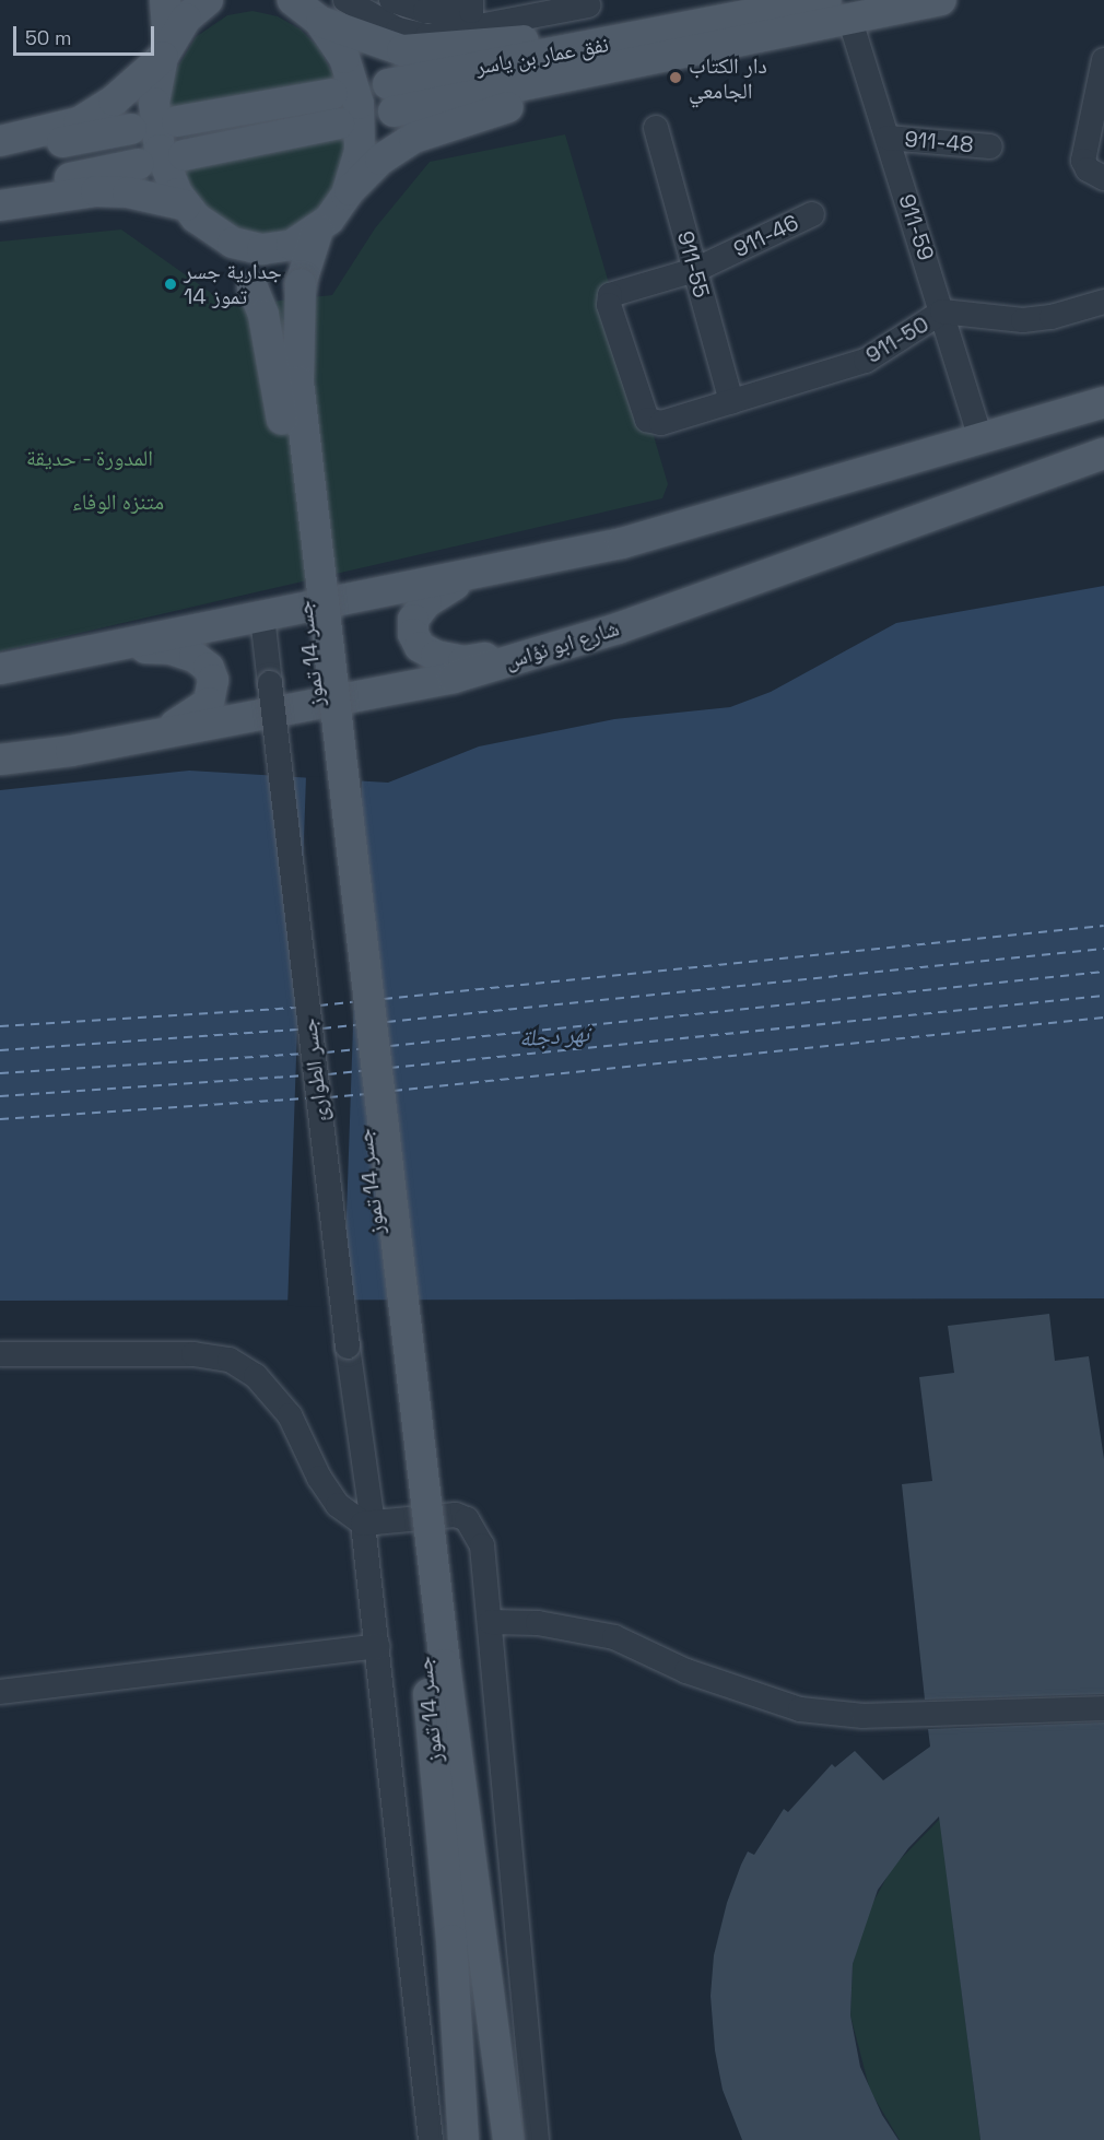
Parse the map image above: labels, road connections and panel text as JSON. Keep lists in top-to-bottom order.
{
  "streets": {
    "main road": ["نفق عمار بن ياسر", "شارع ابو نؤاس", "جسر 14 تموز"],
    "street": [
      "911-48",
      "911-59",
      "911-46",
      "911-55",
      "911-50",
      "جسر الطوارئ"
    ]
  },
  "crossings": [
    ["911-48", "911-59"],
    ["911-59", "911-50"],
    ["911-46", "911-55"],
    ["911-46", "911-50"],
    ["911-55", "911-50"]
  ],
  "water": ["نهر دجلة"],
  "parks": ["المدورة - حديقة", "متنزه الوفاء"],
  "places": ["دار الكتاب الجامعي", "جدارية جسر 14 تموز"],
  "scale_bar": "50 m"
}
